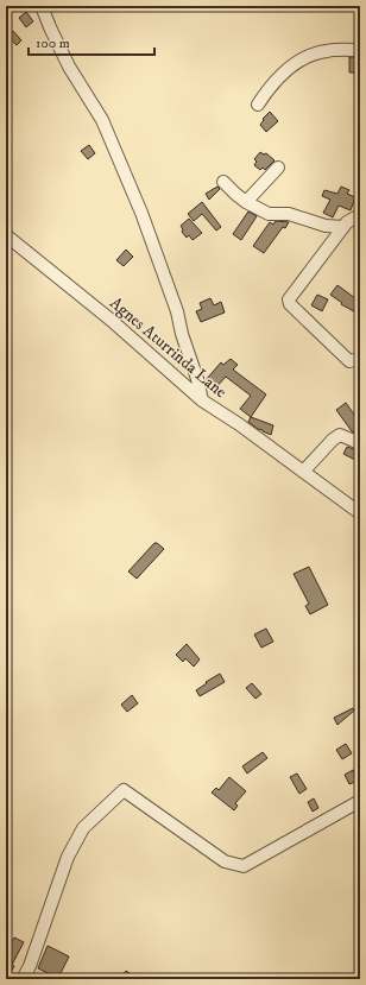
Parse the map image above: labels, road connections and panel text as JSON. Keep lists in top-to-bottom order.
{
  "streets": {
    "street": ["Agnes Aturrinda Lane"]
  },
  "scale_bar": "100 m"
}
